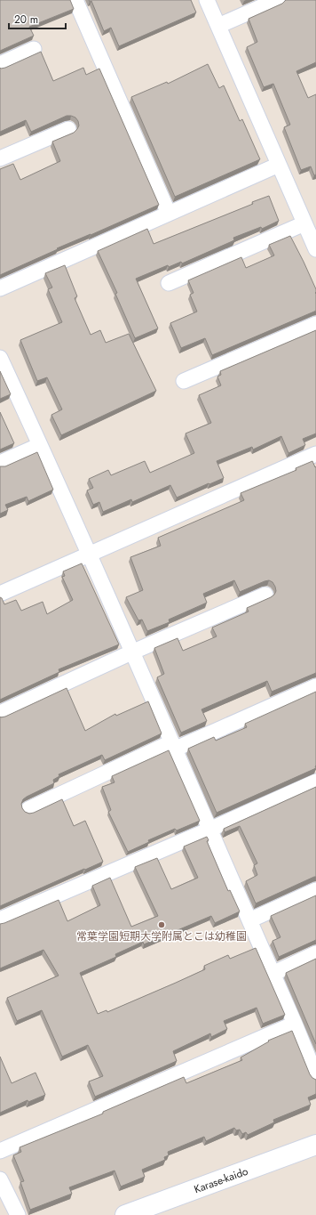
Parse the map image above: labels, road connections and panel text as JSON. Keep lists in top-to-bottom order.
{
  "streets": {
    "street": ["Karase-kaido"]
  },
  "places": ["常葉学園短期大学附属とこは幼稚園"],
  "scale_bar": "20 m"
}
